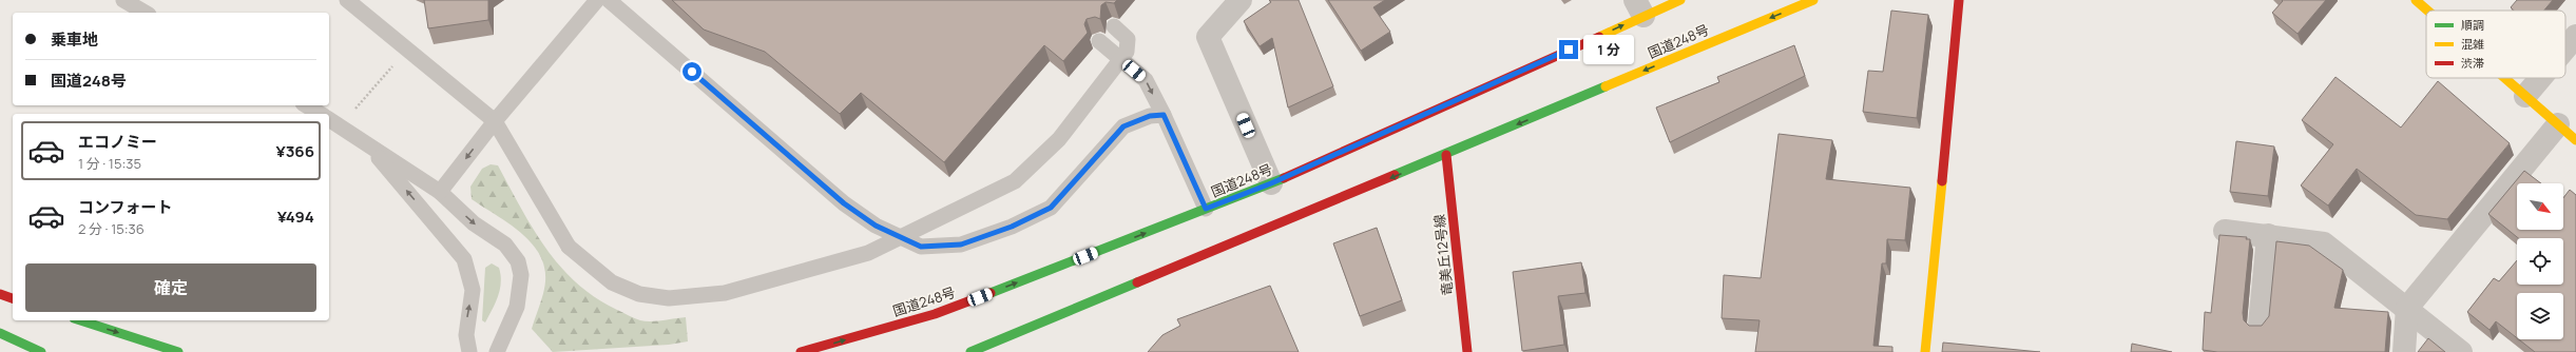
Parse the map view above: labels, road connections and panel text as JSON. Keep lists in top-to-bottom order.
{
  "streets": {
    "main road": ["国道248号", "竜美丘12号線"]
  },
  "crossings": [
    ["国道248号", "竜美丘12号線"]
  ],
  "legend": ["順調", "混雑", "渋滞"],
  "north": "bottom right",
  "page": {
    "banner": ["乗車地", "国道248号"],
    "bubble": "1 分",
    "list": [
      {
        "name": "エコノミー",
        "note": "1 分 · 15:35",
        "value": "¥366"
      },
      {
        "name": "コンフォート",
        "note": "2 分 · 15:36",
        "value": "¥494"
      }
    ],
    "buttons": "確定"
  }
}
